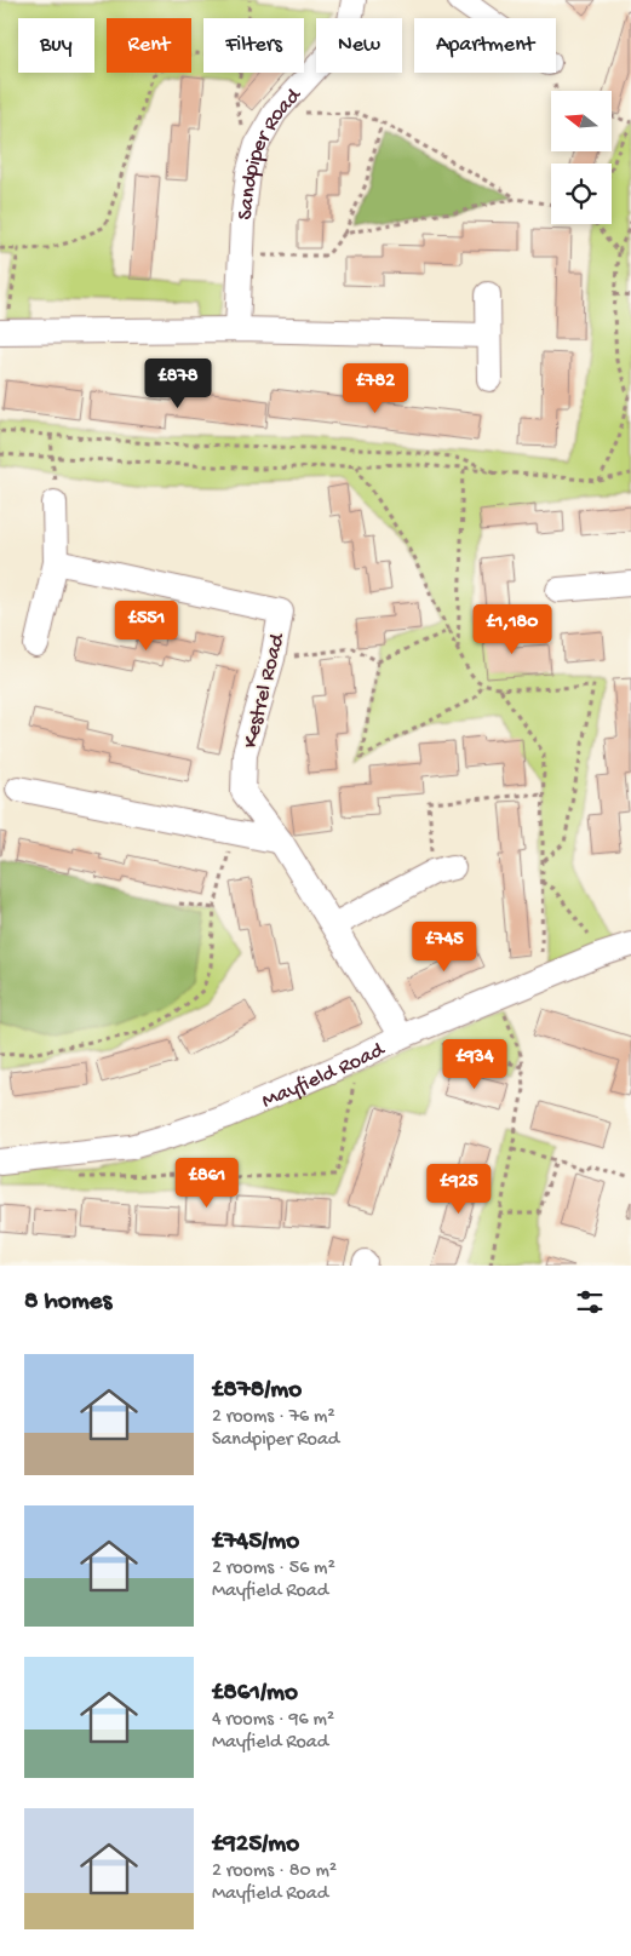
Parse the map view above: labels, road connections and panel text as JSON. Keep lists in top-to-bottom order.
{
  "streets": {
    "street": ["Sandpiper Road", "Kestrel Road", "Mayfield Road"]
  },
  "crossings": [
    ["Kestrel Road", "Mayfield Road"]
  ],
  "north": "left",
  "page": {
    "chip": [
      "Buy",
      "Rent",
      "Filters",
      "New",
      "Apartment"
    ],
    "price": [
      "£878",
      "£782",
      "£551",
      "£1,180",
      "£745",
      "£934",
      "£861",
      "£925"
    ],
    "heading": "8 homes",
    "list": [
      {
        "name": "£878/mo",
        "note": "2 rooms · 76 m² · Sandpiper Road"
      },
      {
        "name": "£745/mo",
        "note": "2 rooms · 56 m² · Mayfield Road"
      },
      {
        "name": "£861/mo",
        "note": "4 rooms · 96 m² · Mayfield Road"
      },
      {
        "name": "£925/mo",
        "note": "2 rooms · 80 m² · Mayfield Road"
      }
    ]
  }
}
